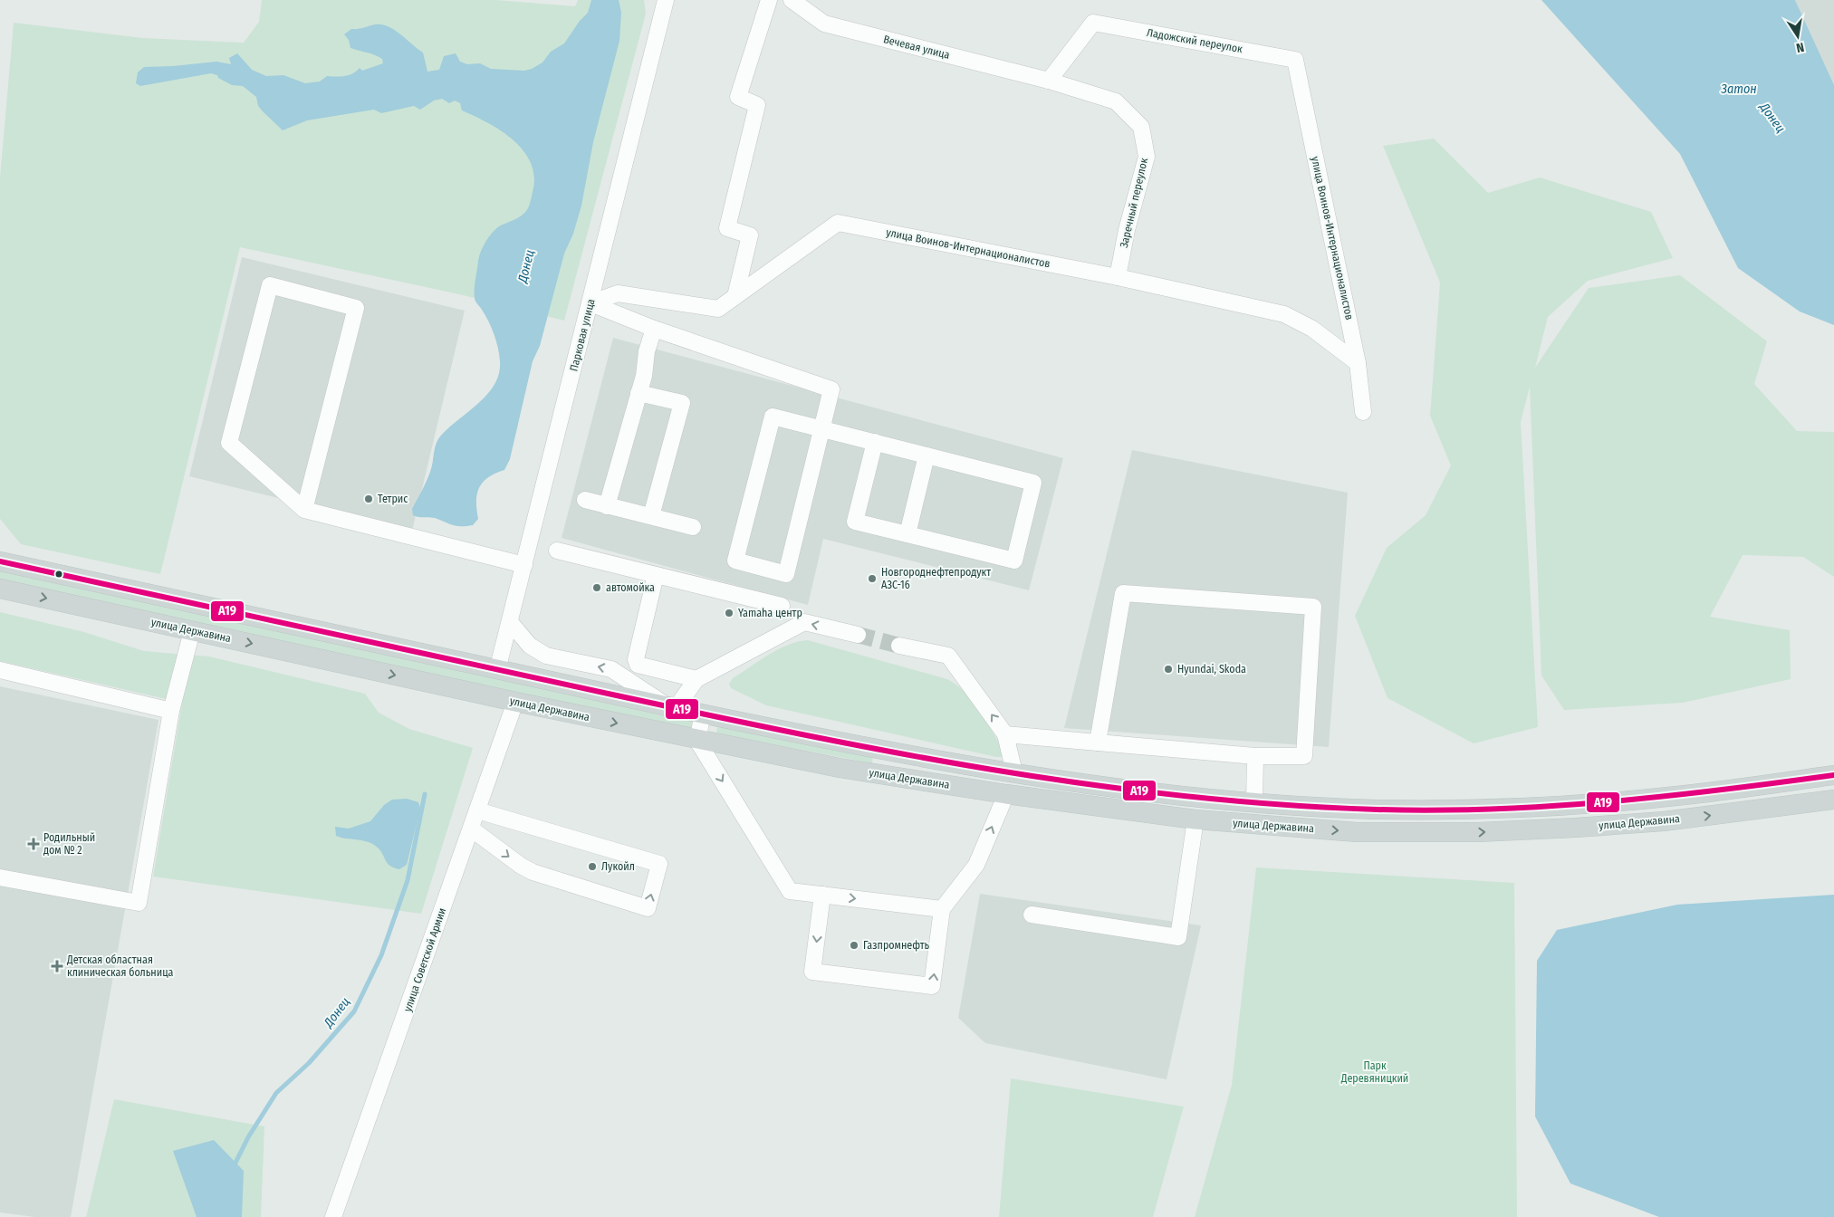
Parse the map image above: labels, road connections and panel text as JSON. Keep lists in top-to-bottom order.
{
  "streets": {
    "main road": ["улица Державина"],
    "street": [
      "Ладожский переулок",
      "Вечевая улица",
      "Заречный переулок",
      "улица Воинов-Интернационалистов",
      "Парковая улица",
      "улица Советской Армии"
    ]
  },
  "crossings": [
    ["Ладожский переулок", "Вечевая улица"],
    ["Ладожский переулок", "Заречный переулок"],
    ["Ладожский переулок", "улица Воинов-Интернационалистов"],
    ["Вечевая улица", "Заречный переулок"],
    ["Заречный переулок", "улица Воинов-Интернационалистов"],
    ["улица Воинов-Интернационалистов", "Парковая улица"],
    ["Парковая улица", "улица Державина"],
    ["улица Державина", "улица Советской Армии"]
  ],
  "water": ["Затон", "Донец"],
  "parks": ["Парк Деревяницкий"],
  "places": {
    "other": [
      "Тетрис",
      "Новгороднефтепродукт АЗС-16",
      "автомойка",
      "Yamaha центр",
      "Hyundai, Skoda",
      "Лукойл",
      "Газпромнефть"
    ],
    "health": ["Родильный дом № 2", "Детская областная клиническая больница"]
  },
  "lines": ["transit line A19"],
  "north": "bottom"
}
